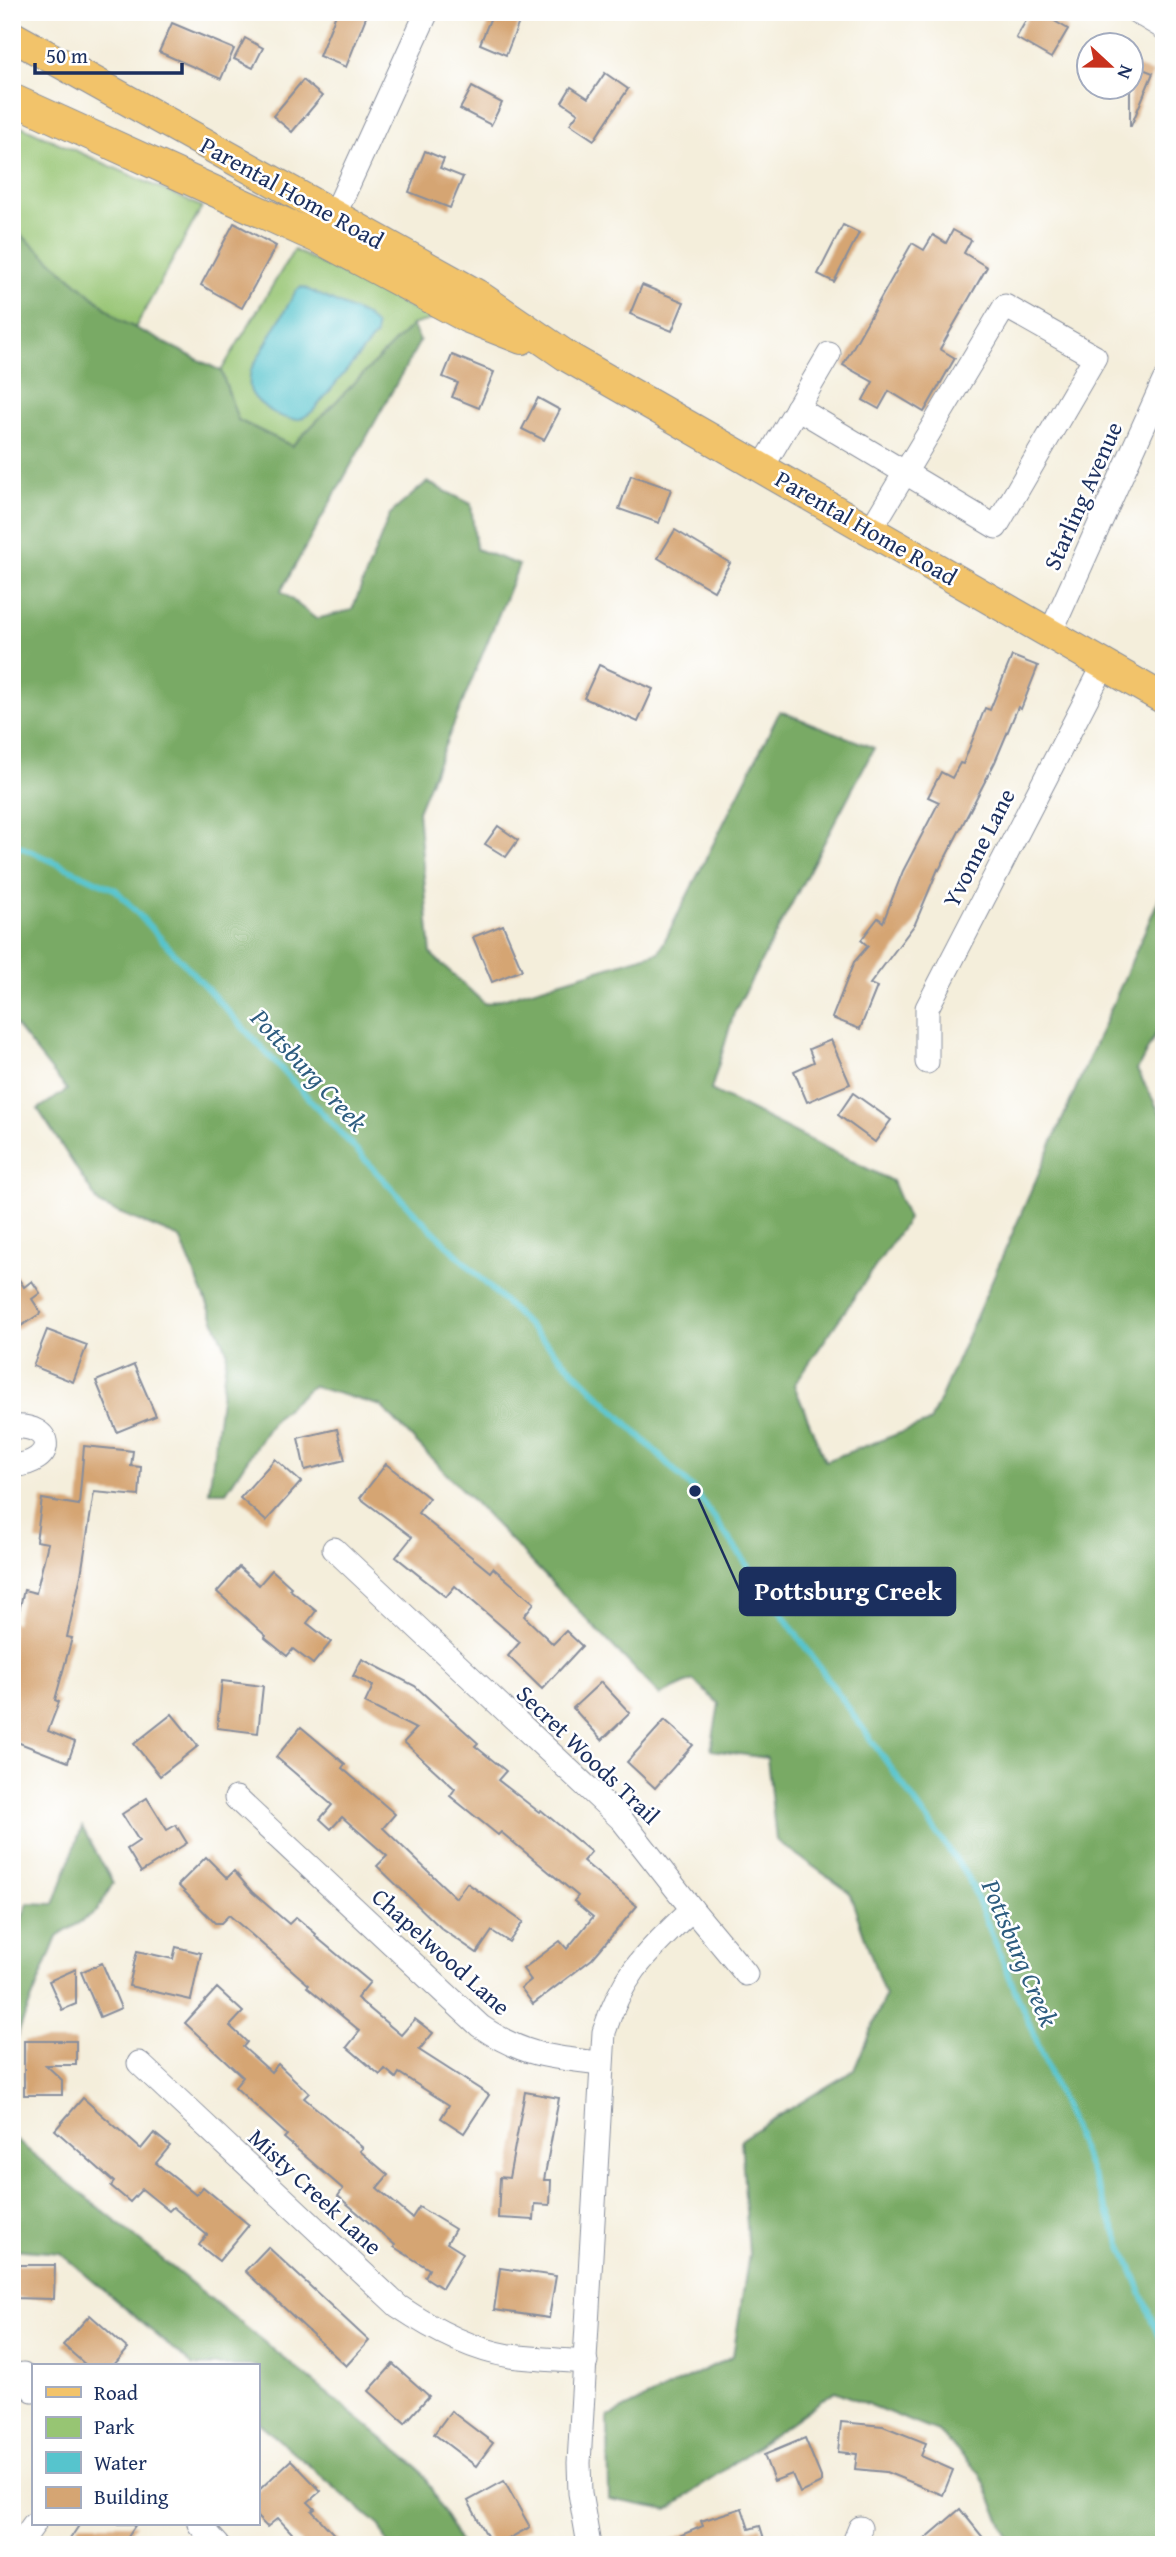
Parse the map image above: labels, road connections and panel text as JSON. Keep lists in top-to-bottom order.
{
  "streets": {
    "main road": ["Parental Home Road"],
    "street": [
      "Starling Avenue",
      "Yvonne Lane",
      "Secret Woods Trail",
      "Chapelwood Lane",
      "Misty Creek Lane"
    ]
  },
  "crossings": [
    ["Parental Home Road", "Starling Avenue"],
    ["Parental Home Road", "Yvonne Lane"]
  ],
  "water": ["Pottsburg Creek"],
  "places": ["Pottsburg Creek"],
  "legend": [
    "Road",
    "Park",
    "Water",
    "Building"
  ],
  "scale_bar": "50 m",
  "north": "right"
}
